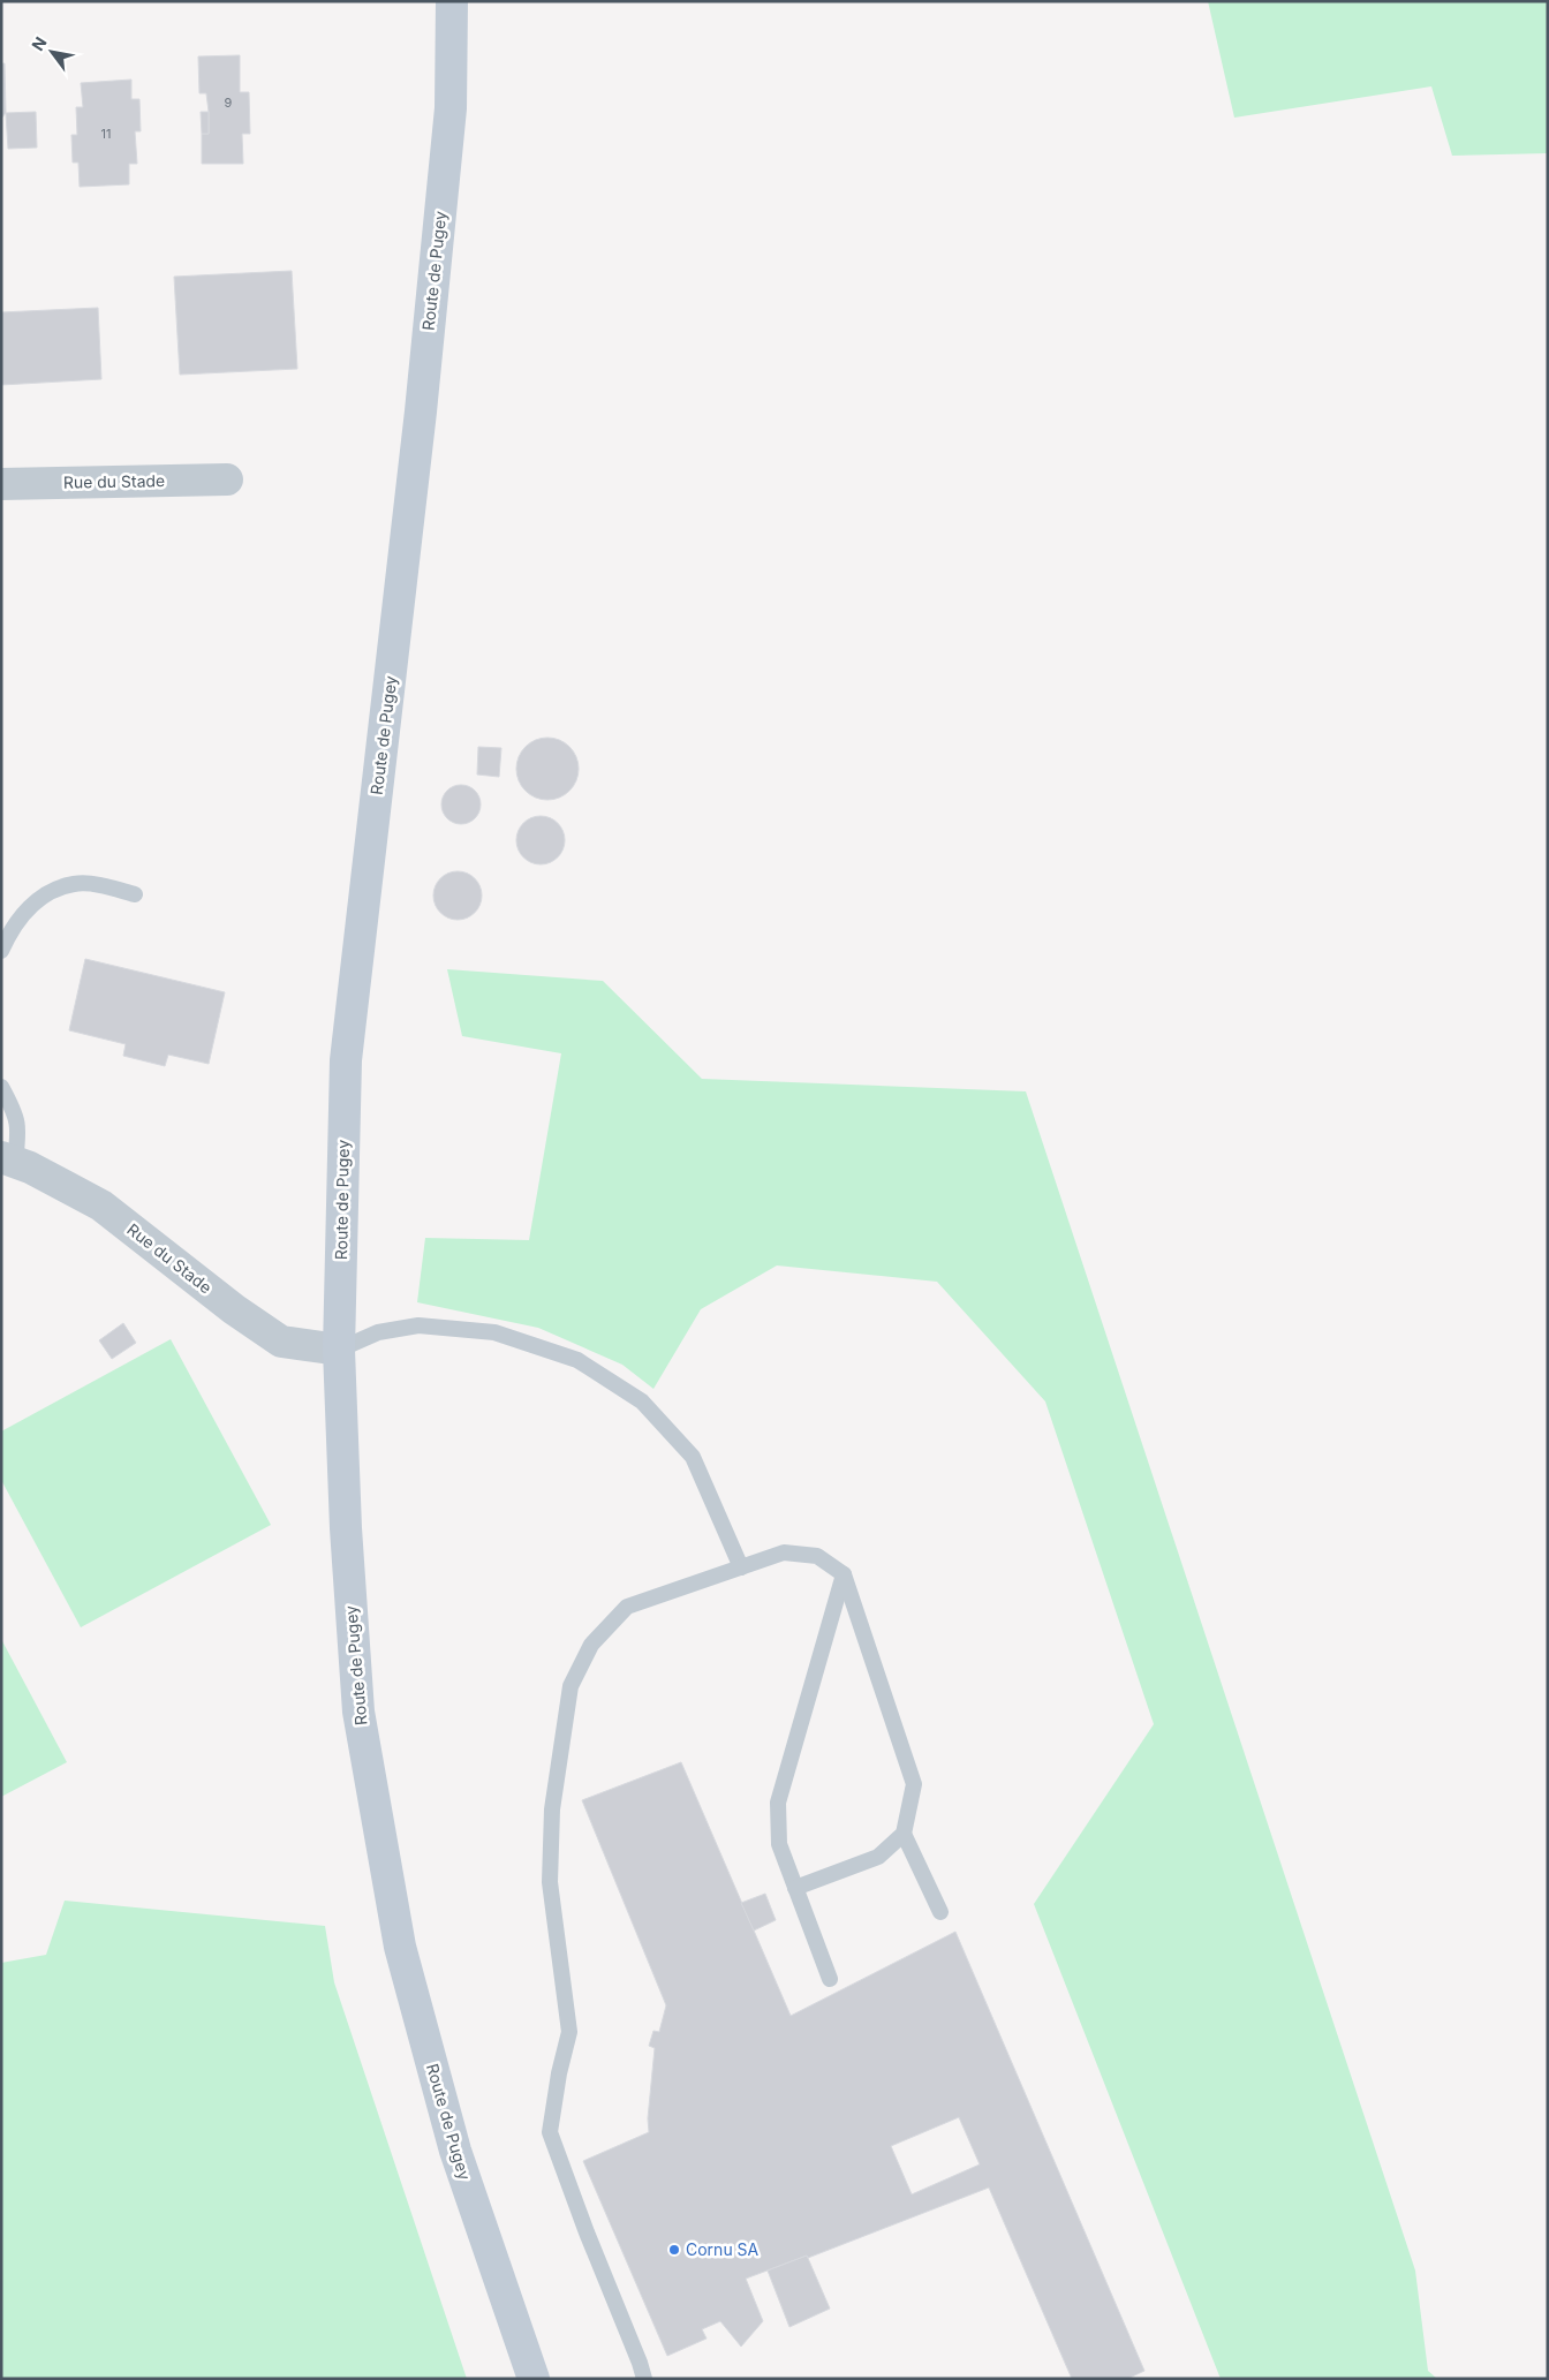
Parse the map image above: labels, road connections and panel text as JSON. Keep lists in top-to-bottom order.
{
  "streets": {
    "main road": ["Route de Pugey"],
    "street": ["Rue du Stade"]
  },
  "crossings": [
    ["Route de Pugey", "Rue du Stade"]
  ],
  "places": ["Cornu SA"],
  "house_numbers": ["9", "11"],
  "north": "top left"
}
